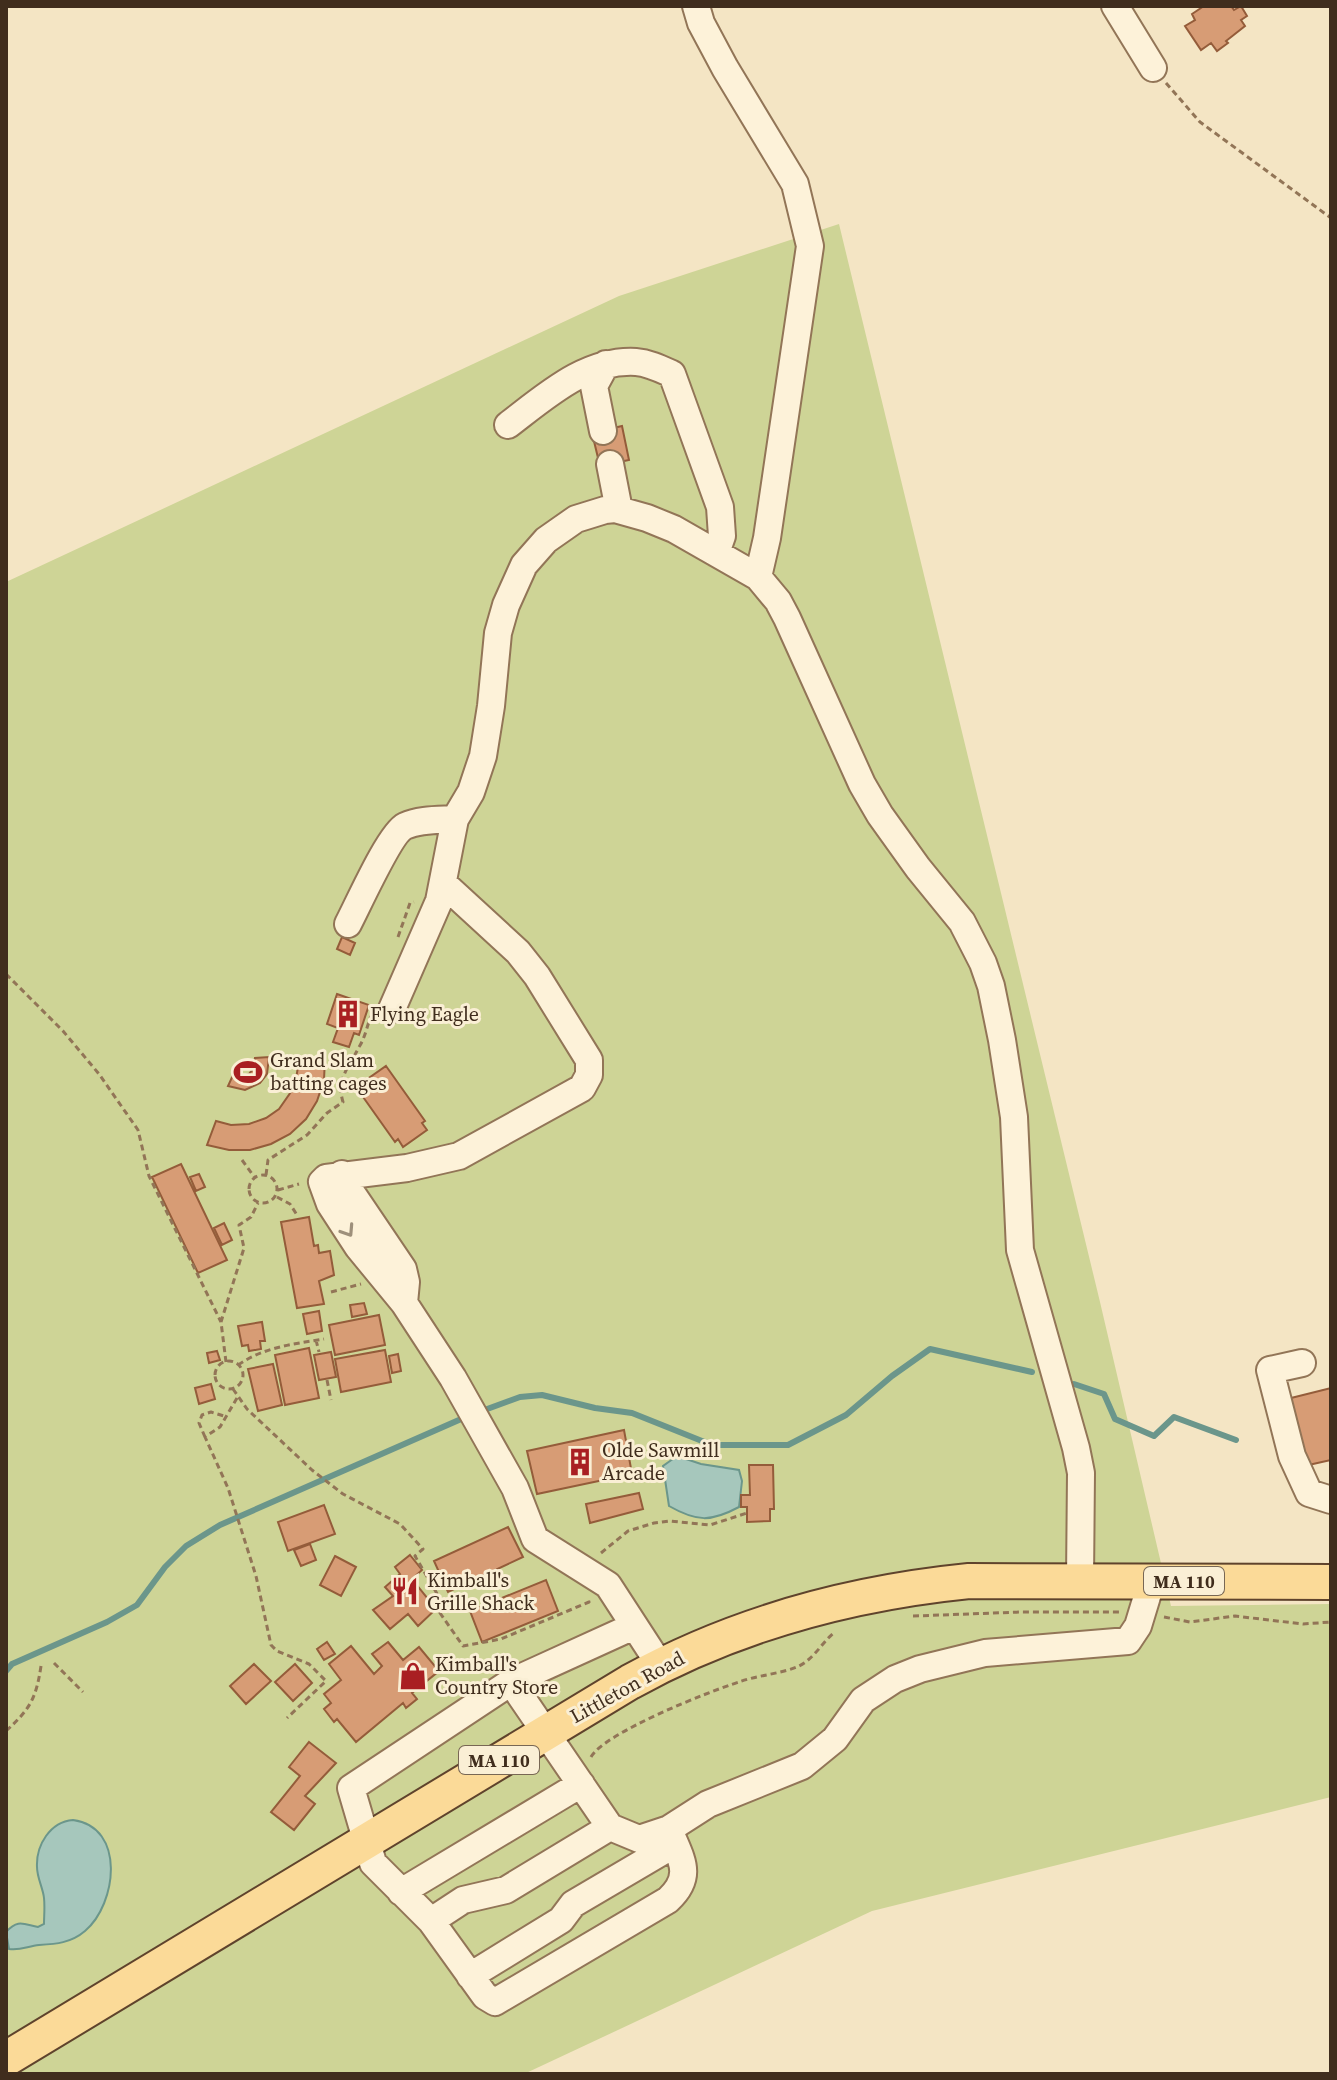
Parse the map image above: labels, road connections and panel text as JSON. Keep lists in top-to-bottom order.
{
  "streets": {
    "main road": ["MA 110", "Littleton Road"]
  },
  "places": {
    "building": ["Flying Eagle", "Olde Sawmill Arcade"],
    "sports": ["Grand Slam batting cages"],
    "restaurant": ["Kimball's Grille Shack"],
    "shop": ["Kimball's Country Store"]
  }
}
